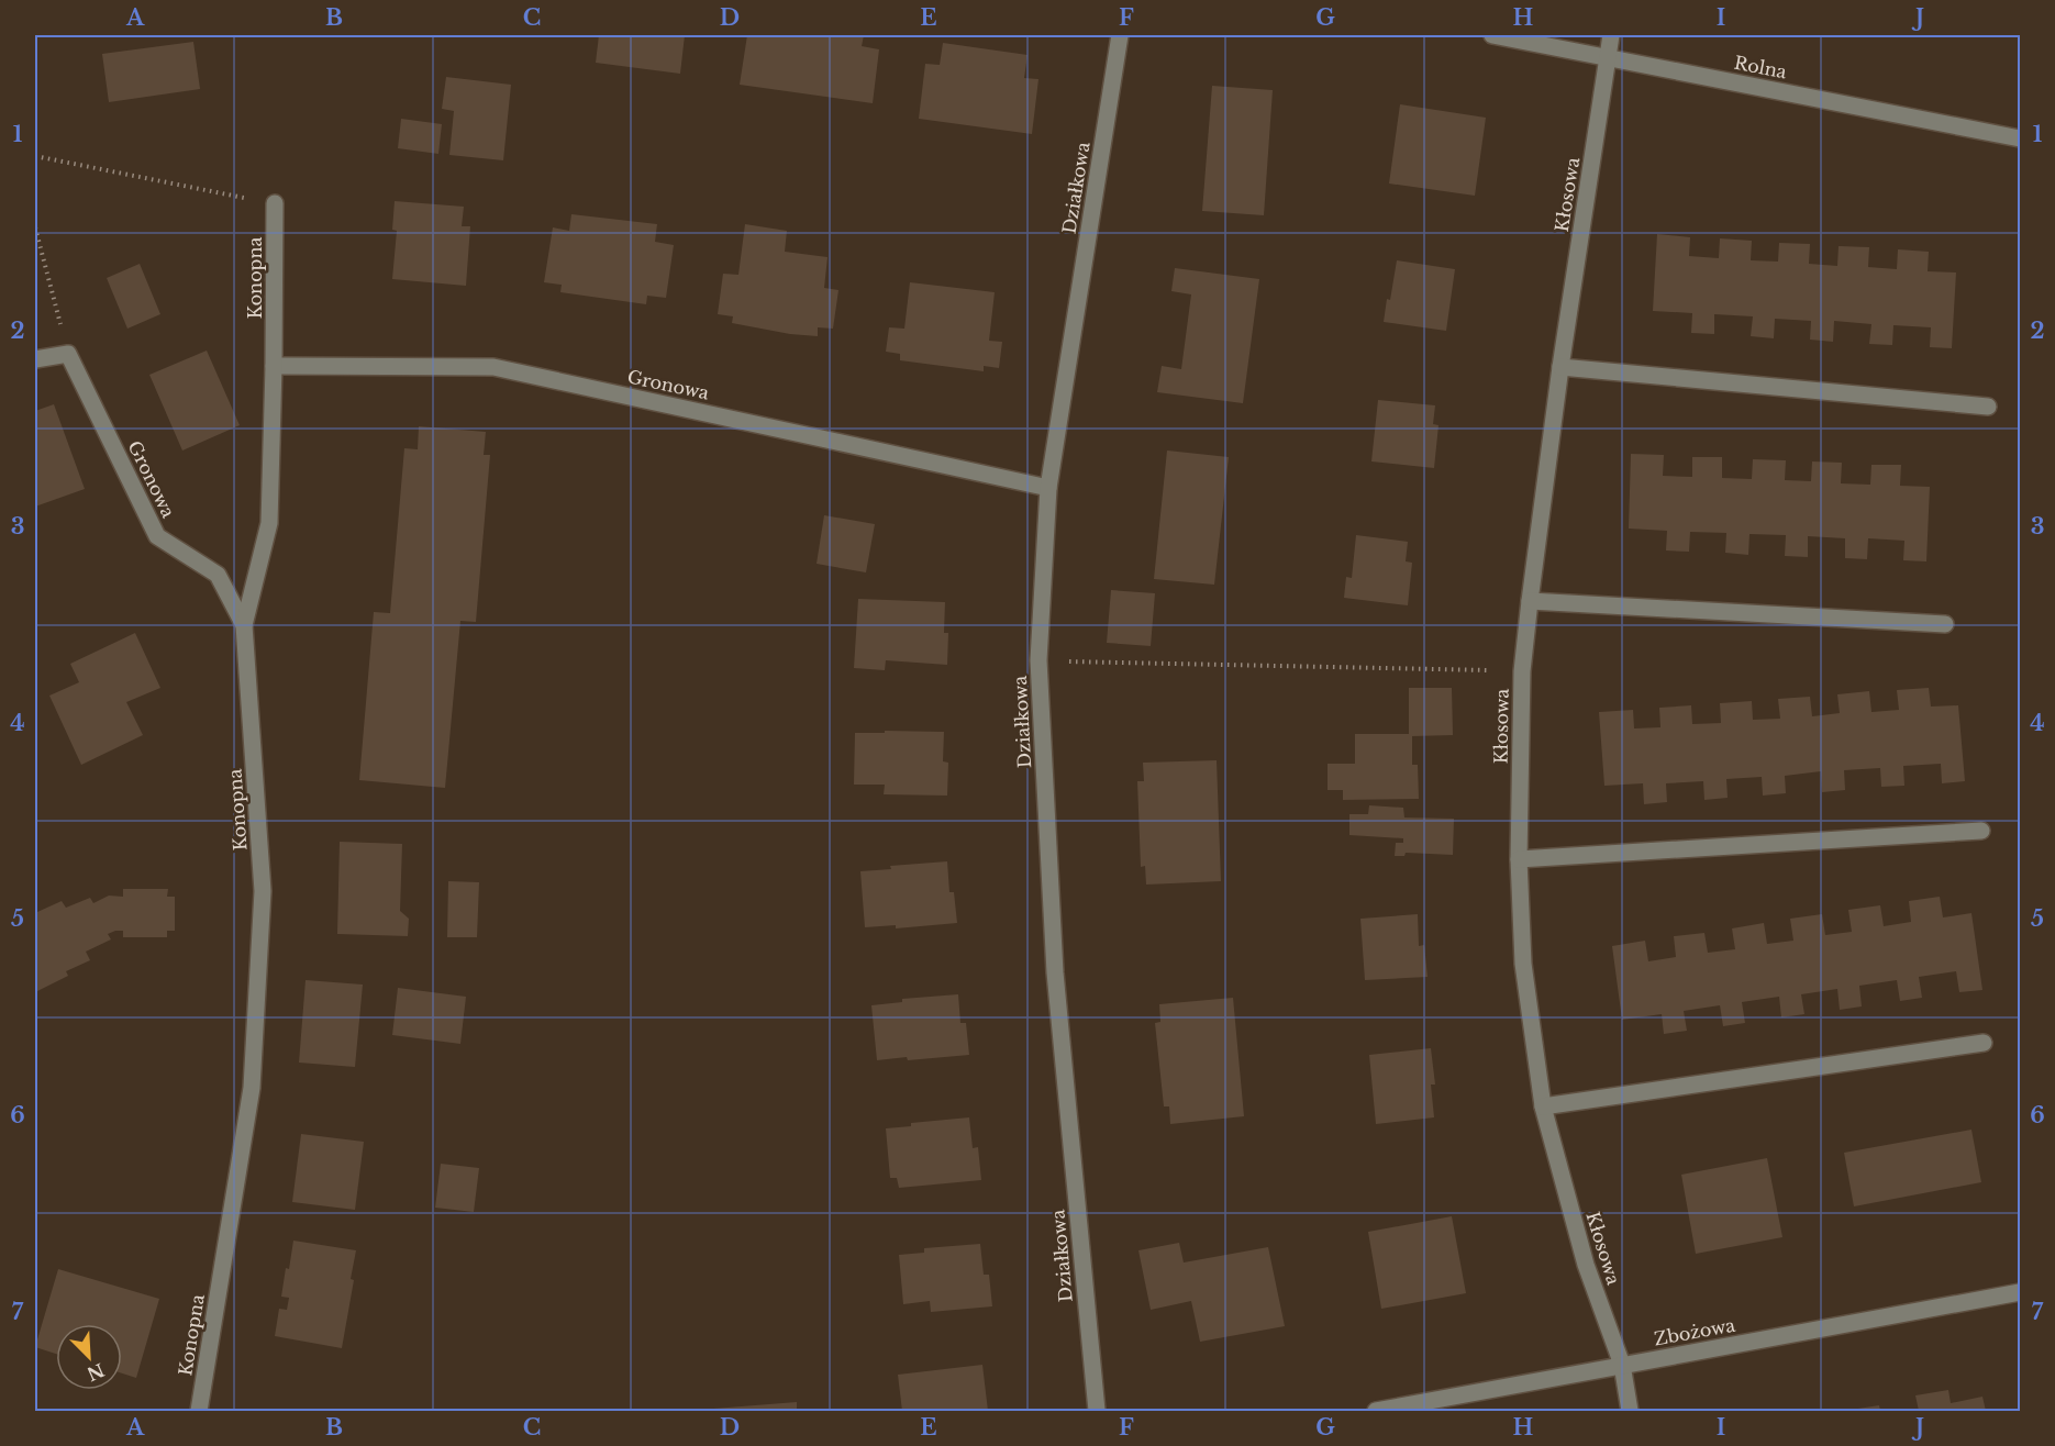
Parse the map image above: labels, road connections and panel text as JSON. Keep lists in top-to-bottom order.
{
  "streets": {
    "street": [
      "Rolna",
      "Działkowa",
      "Kłosowa",
      "Konopna",
      "Gronowa",
      "Zbożowa"
    ]
  },
  "crossings": [
    ["Rolna", "Kłosowa"],
    ["Działkowa", "Gronowa"],
    ["Kłosowa", "Zbożowa"],
    ["Konopna", "Gronowa"]
  ],
  "north": "bottom right",
  "grid": {
    "columns": [
      "A",
      "B",
      "C",
      "D",
      "E",
      "F",
      "G",
      "H",
      "I",
      "J"
    ],
    "rows": [
      "1",
      "2",
      "3",
      "4",
      "5",
      "6",
      "7"
    ]
  }
}
